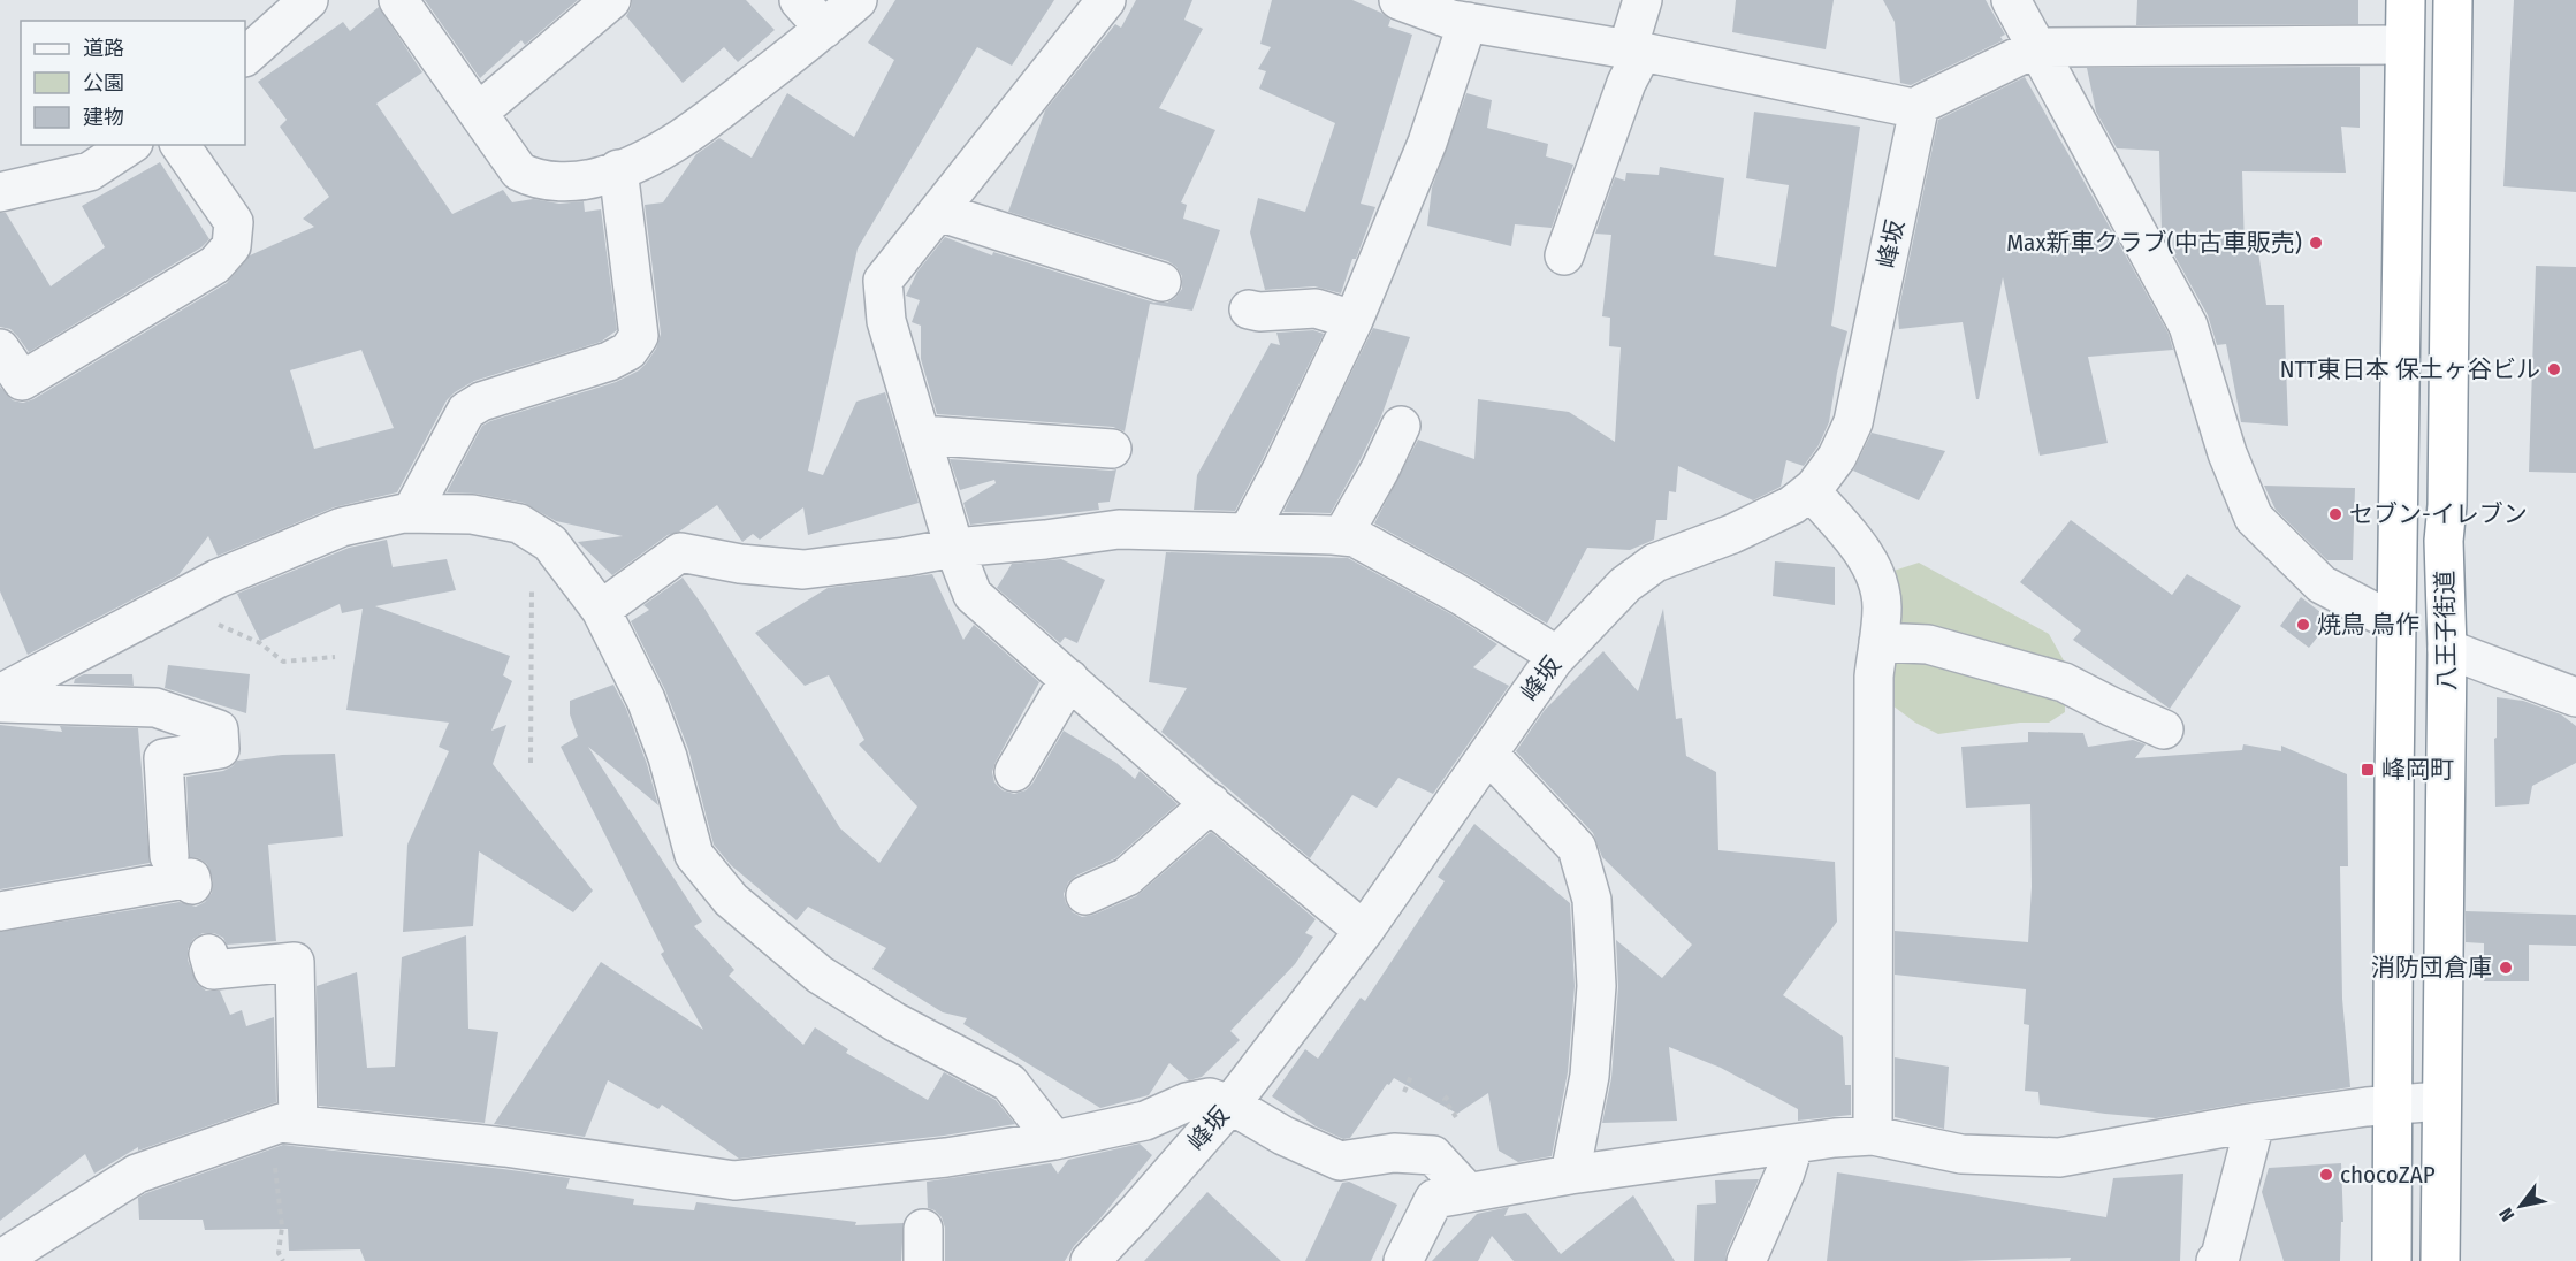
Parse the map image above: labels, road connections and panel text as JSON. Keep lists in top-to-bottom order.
{
  "streets": {
    "highway": ["八王子街道"],
    "street": ["峰坂"]
  },
  "places": {
    "other": [
      "Max新車クラブ(中古車販売)",
      "NTT東日本 保土ヶ谷ビル",
      "セブン-イレブン",
      "焼鳥 鳥作",
      "消防団倉庫",
      "chocoZAP"
    ],
    "transit": ["峰岡町"]
  },
  "legend": ["道路", "公園", "建物"],
  "north": "bottom left"
}
